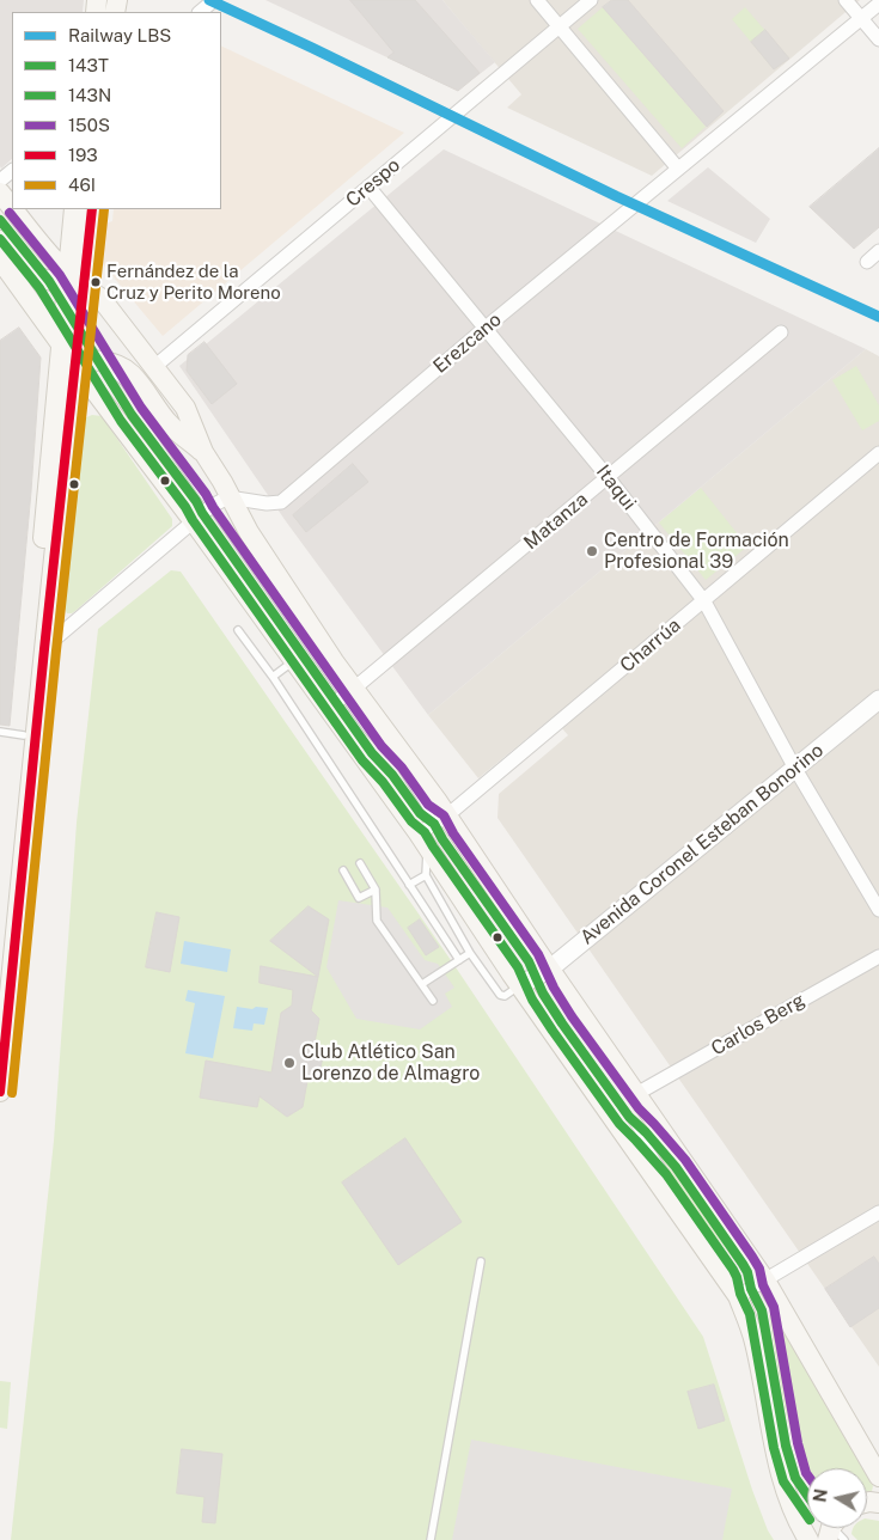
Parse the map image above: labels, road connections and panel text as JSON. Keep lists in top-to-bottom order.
{
  "streets": {
    "street": [
      "Crespo",
      "Erezcano",
      "Itaqui",
      "Matanza",
      "Charrúa",
      "Avenida Coronel Esteban Bonorino",
      "Carlos Berg"
    ]
  },
  "crossings": [
    ["Crespo", "Itaqui"],
    ["Erezcano", "Itaqui"],
    ["Itaqui", "Matanza"],
    ["Itaqui", "Charrúa"],
    ["Itaqui", "Avenida Coronel Esteban Bonorino"]
  ],
  "places": ["Fernández de la Cruz y Perito Moreno", "Centro de Formación Profesional 39", "Club Atlético San Lorenzo de Almagro"],
  "lines": [
    "rail line LBS",
    "transit line 193",
    "transit line 46I",
    "transit line 150S",
    "transit line 143T",
    "transit line 143N"
  ],
  "legend": [
    "Railway LBS",
    "143T",
    "143N",
    "150S",
    "193",
    "46I"
  ],
  "north": "left"
}
